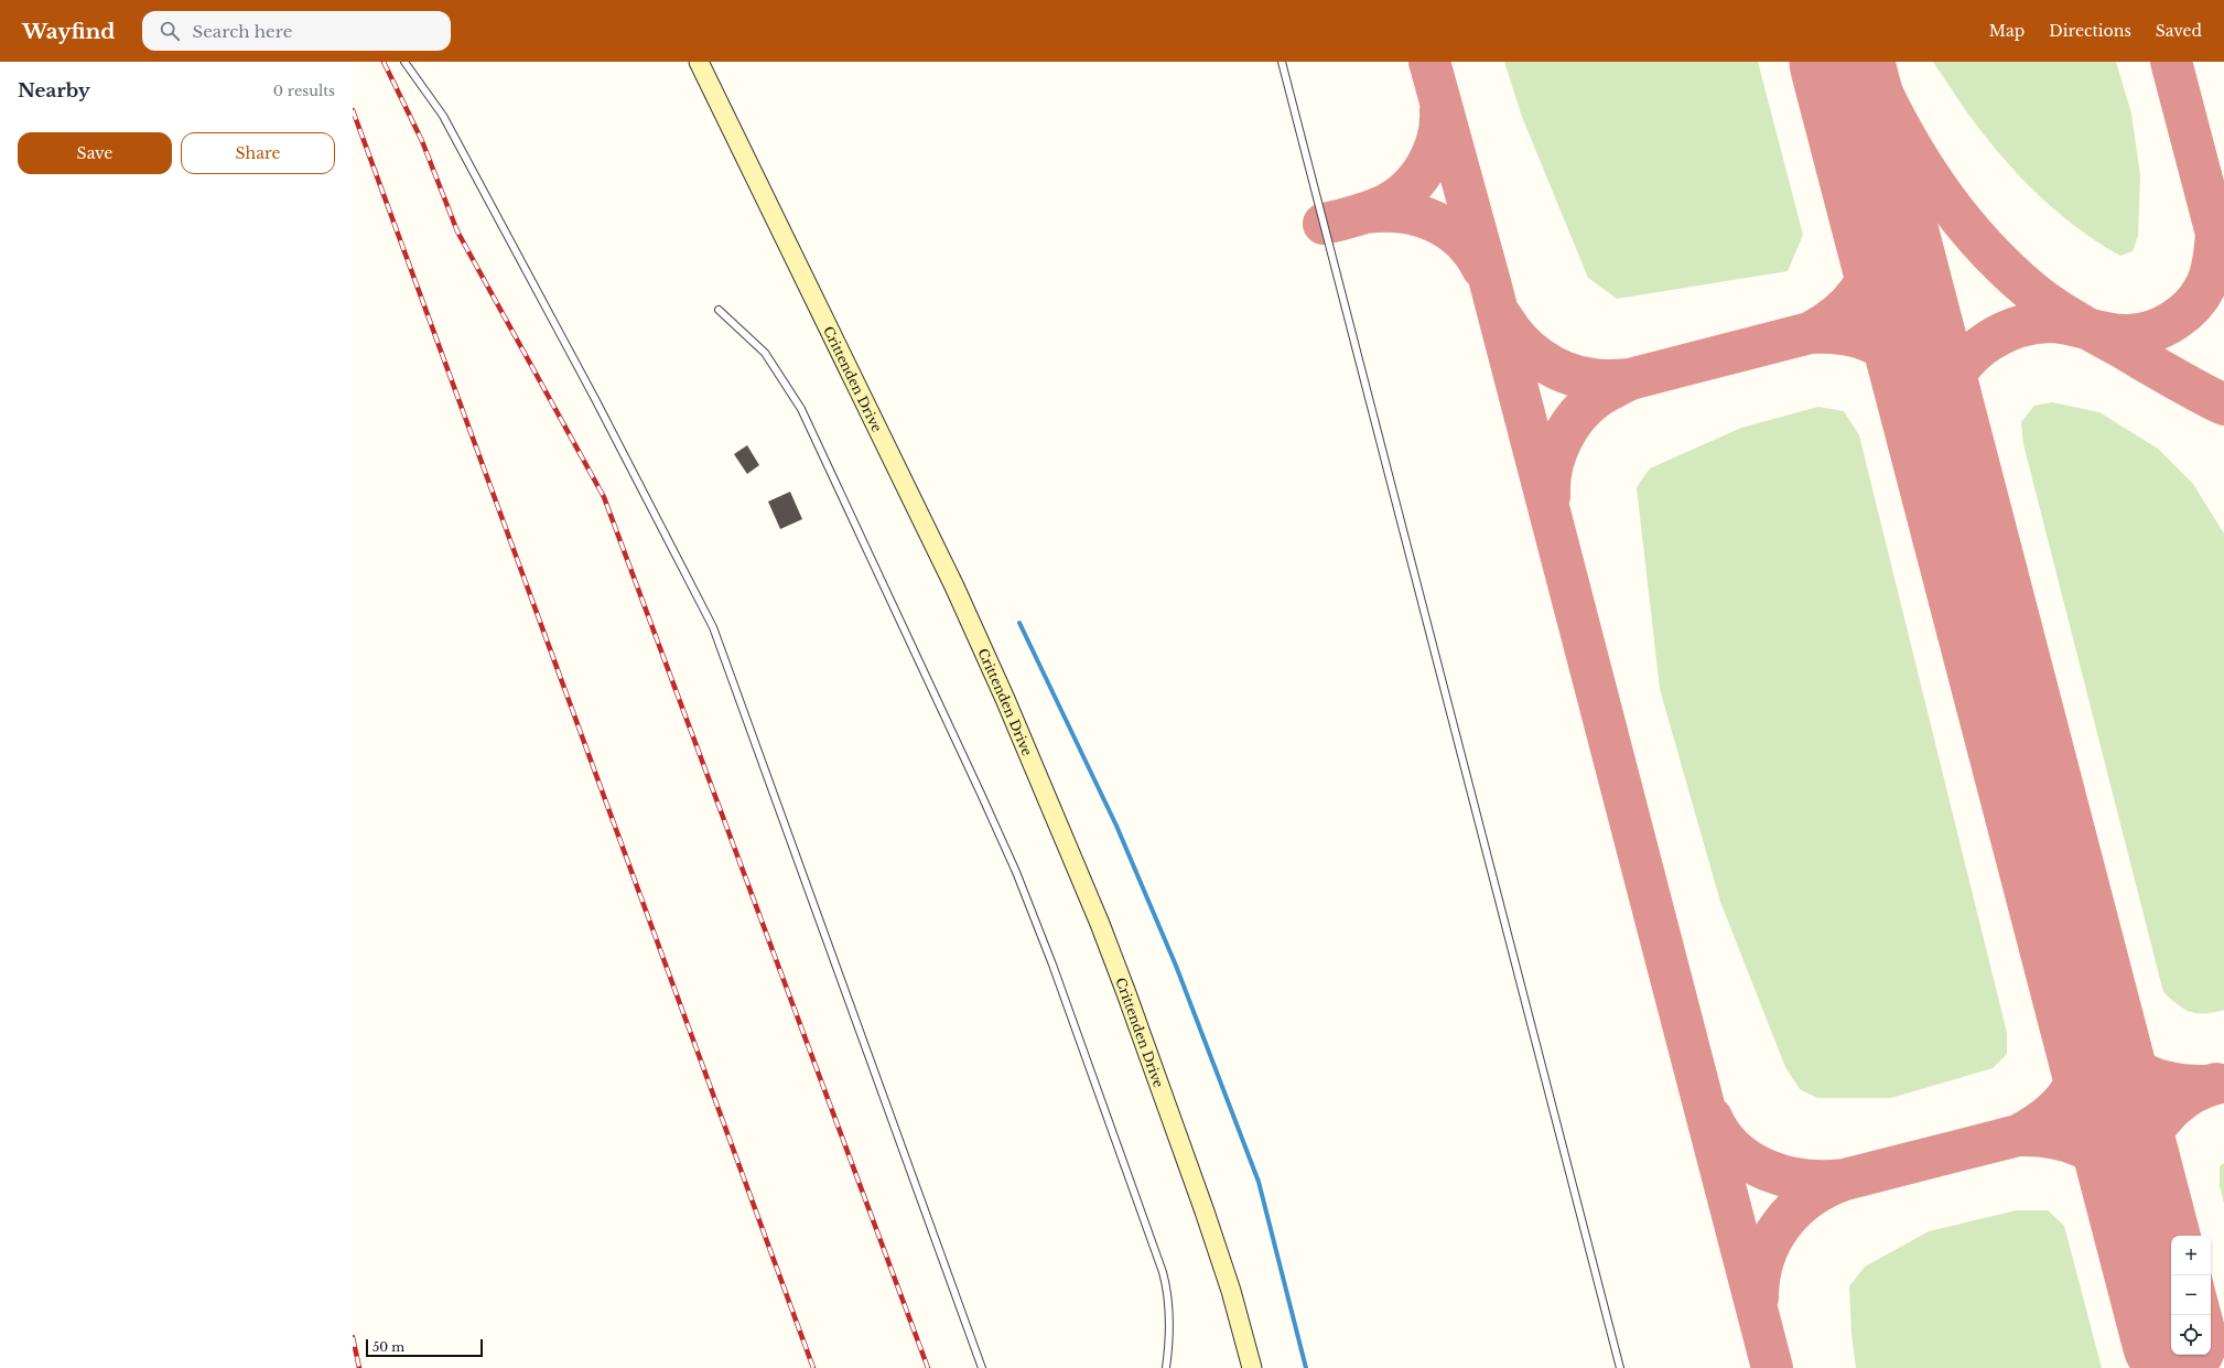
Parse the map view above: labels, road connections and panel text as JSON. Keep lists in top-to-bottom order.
{
  "streets": {
    "street": ["Crittenden Drive"]
  },
  "scale_bar": "50 m",
  "page": {
    "header": "Wayfind",
    "search": "Search here",
    "nav": ["Map", "Directions", "Saved"],
    "heading": ["Nearby", "0 results"],
    "buttons": ["Save", "Share"],
    "map_buttons": ["+", "−"],
    "scale": "50 m"
  }
}
